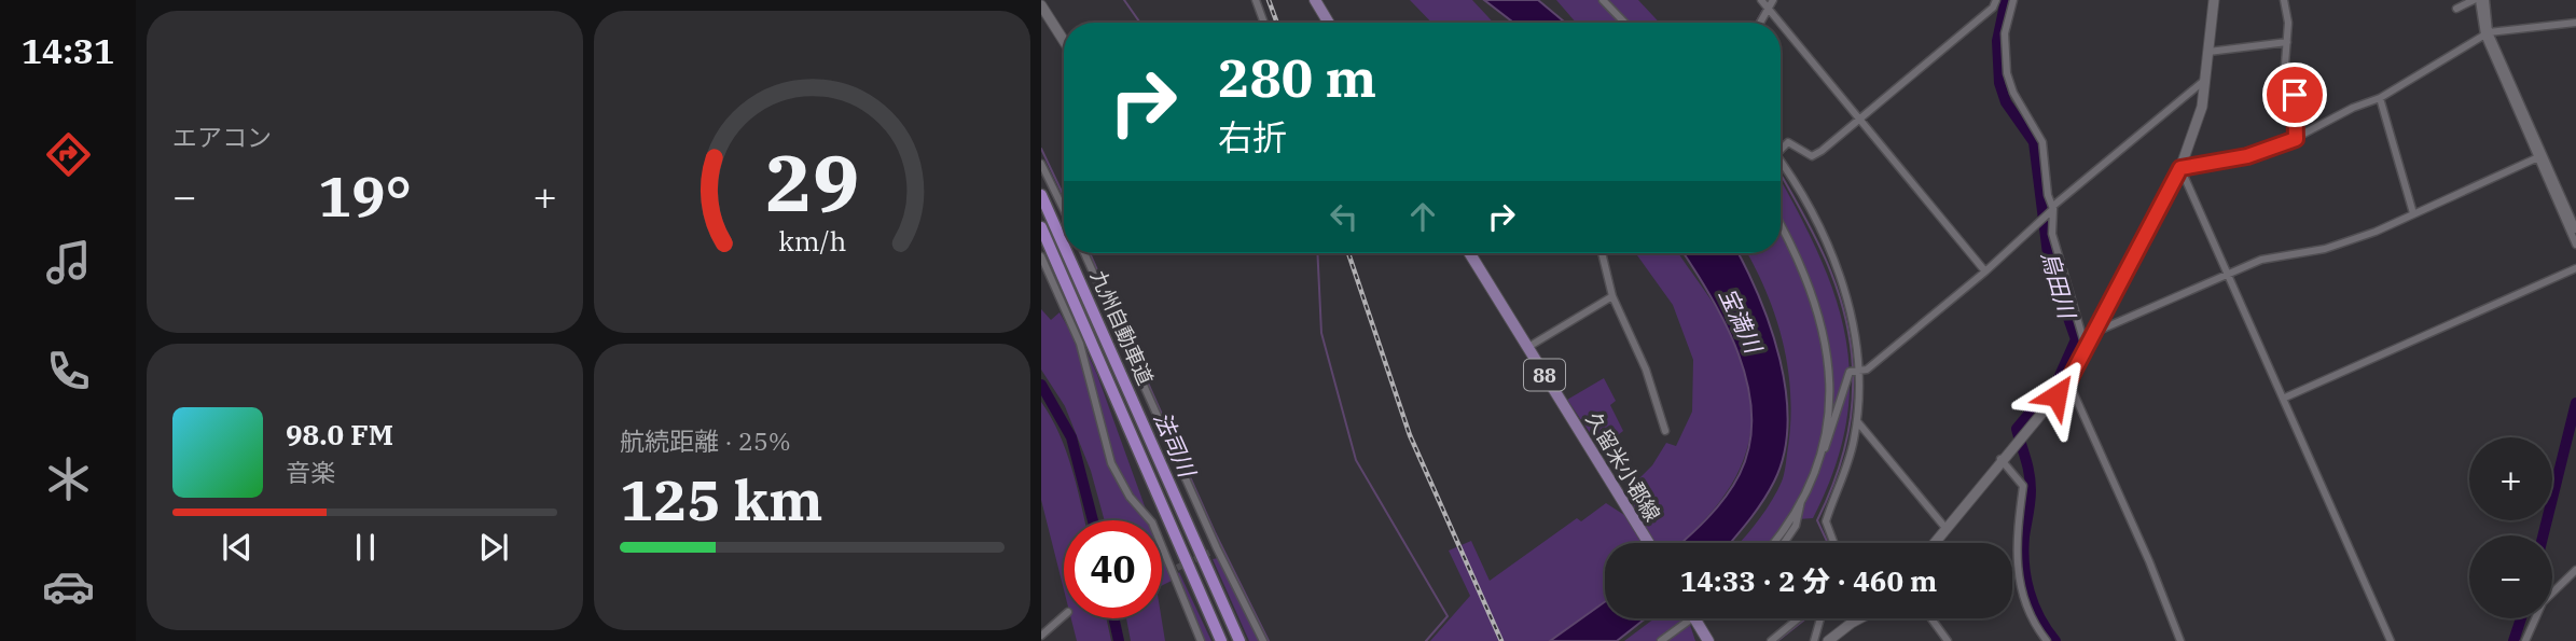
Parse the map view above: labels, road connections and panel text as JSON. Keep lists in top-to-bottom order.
{
  "streets": {
    "highway": ["九州自動車道"],
    "main road": ["88", "久留米小郡線"]
  },
  "water": ["烏田川", "宝満川", "法司川"],
  "page": {
    "tabs": "14:31",
    "tile": [
      "エアコン",
      ["航続距離 · 25%", "125 km"]
    ],
    "turn": ["280 m", "右折"],
    "heat": ["−", "19°", "+"],
    "song": ["98.0 FM", "音楽"],
    "map_buttons": ["+", "−"],
    "limit": "40",
    "trip": "14:33 · 2 分 · 460 m",
    "gauge": ["29", "km/h"]
  }
}
